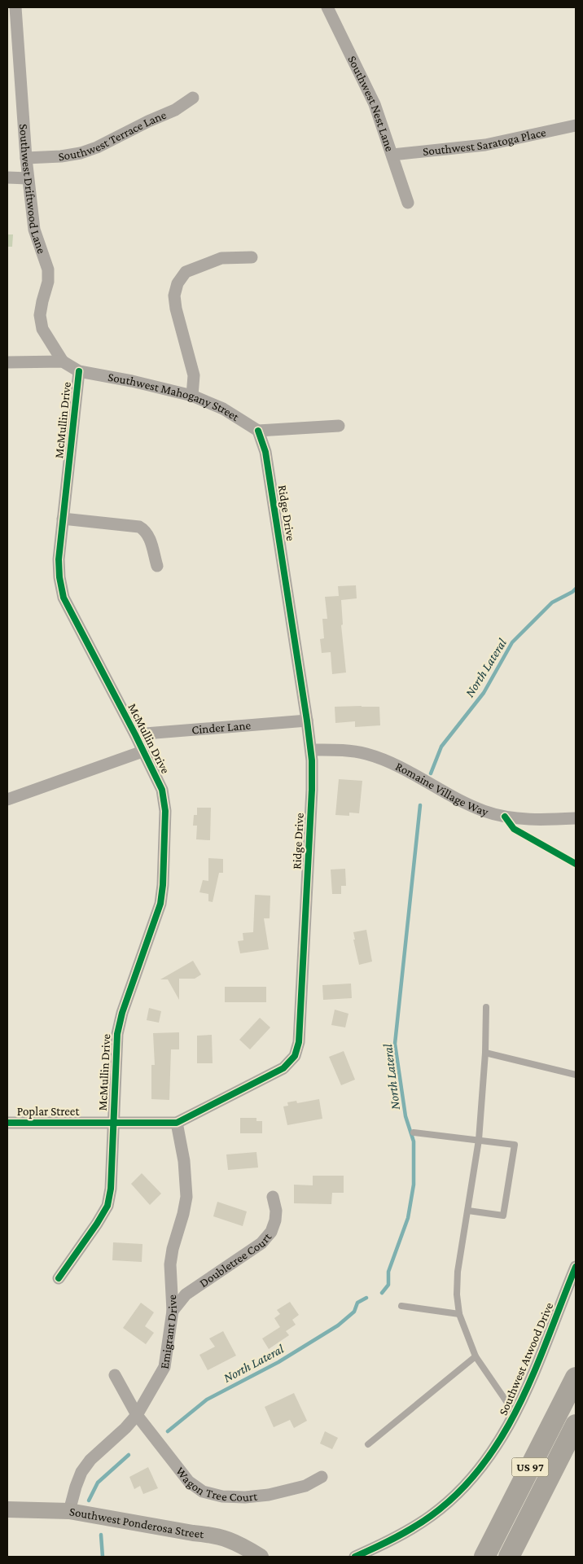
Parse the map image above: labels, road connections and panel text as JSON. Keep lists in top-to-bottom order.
{
  "streets": {
    "highway": ["US 97"],
    "street": [
      "Southwest Nest Lane",
      "Southwest Terrace Lane",
      "Southwest Saratoga Place",
      "Southwest Driftwood Lane",
      "Southwest Mahogany Street",
      "McMullin Drive",
      "Ridge Drive",
      "Cinder Lane",
      "Romaine Village Way",
      "Poplar Street",
      "Doubletree Court",
      "Emigrant Drive",
      "Southwest Atwood Drive",
      "Wagon Tree Court",
      "Southwest Ponderosa Street"
    ]
  },
  "crossings": [
    ["Southwest Nest Lane", "Southwest Saratoga Place"],
    ["Southwest Terrace Lane", "Southwest Driftwood Lane"],
    ["Southwest Driftwood Lane", "Southwest Mahogany Street"],
    ["Southwest Mahogany Street", "McMullin Drive"],
    ["Southwest Mahogany Street", "Ridge Drive"],
    ["McMullin Drive", "Ridge Drive"],
    ["McMullin Drive", "Cinder Lane"],
    ["McMullin Drive", "Poplar Street"],
    ["Ridge Drive", "Cinder Lane"],
    ["Ridge Drive", "Romaine Village Way"],
    ["Ridge Drive", "Poplar Street"],
    ["Ridge Drive", "Emigrant Drive"],
    ["Doubletree Court", "Emigrant Drive"],
    ["Emigrant Drive", "Wagon Tree Court"],
    ["Emigrant Drive", "Southwest Ponderosa Street"]
  ],
  "water": ["North Lateral"]
}
